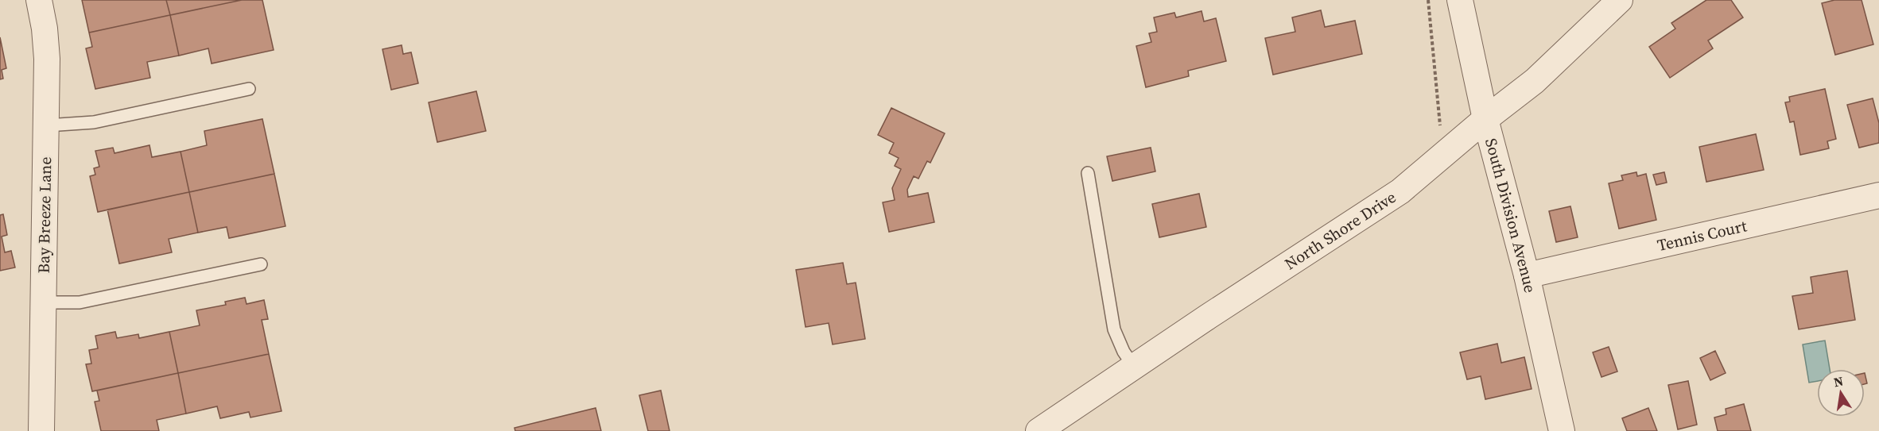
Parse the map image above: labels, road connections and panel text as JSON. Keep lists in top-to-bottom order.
{
  "streets": {
    "street": [
      "Bay Breeze Lane",
      "South Division Avenue",
      "North Shore Drive",
      "Tennis Court"
    ]
  },
  "crossings": [
    ["South Division Avenue", "North Shore Drive"],
    ["South Division Avenue", "Tennis Court"]
  ],
  "north": "top"
}
